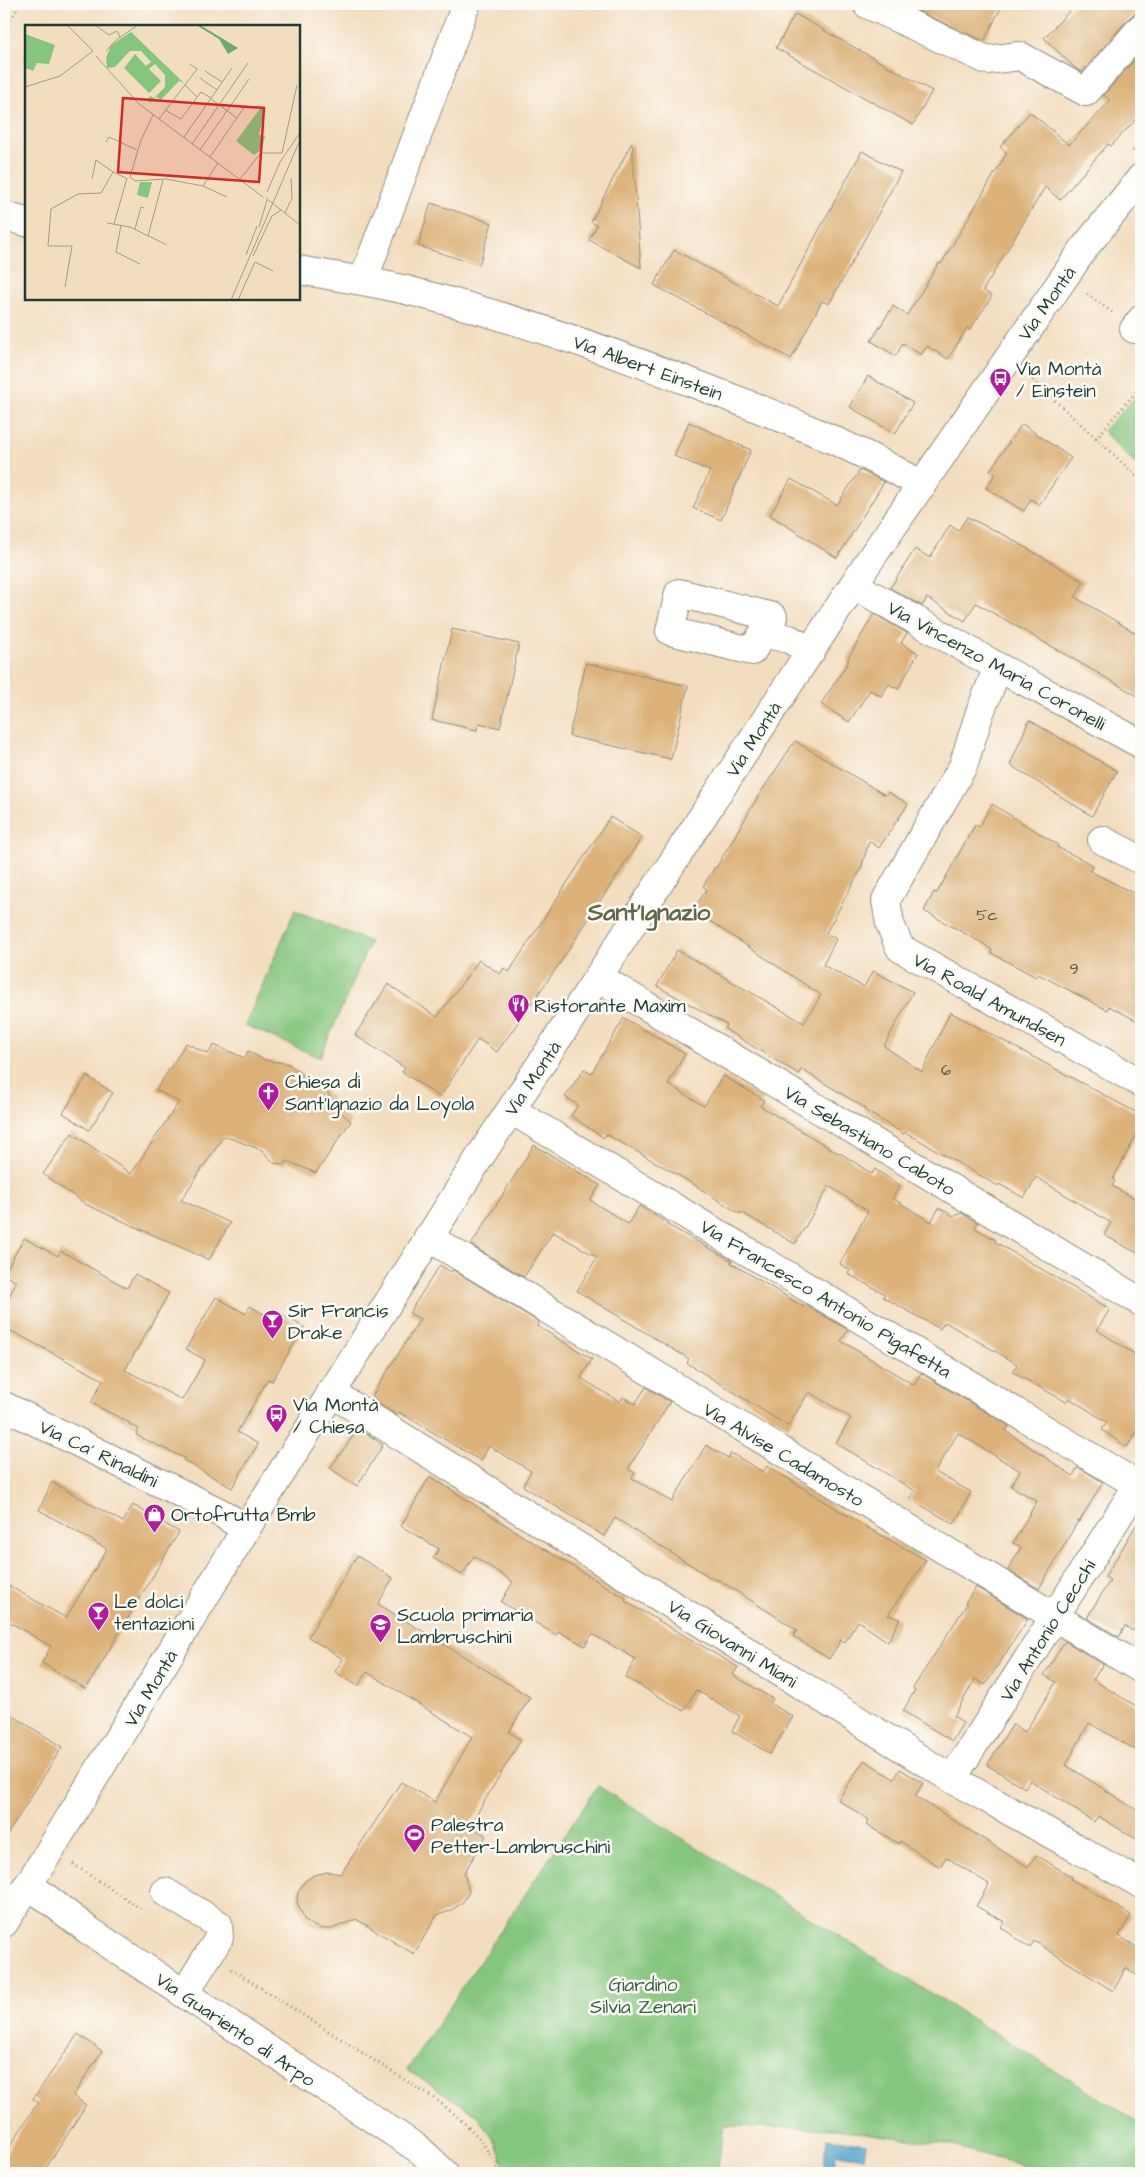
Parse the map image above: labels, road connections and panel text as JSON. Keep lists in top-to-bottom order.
{
  "streets": {
    "street": [
      "Via Montà",
      "Via Albert Einstein",
      "Via Vincenzo Maria Coronelli",
      "Via Roald Amundsen",
      "Via Sebastiano Caboto",
      "Via Francesco Antonio Pigafetta",
      "Via Ca' Rinaldini",
      "Via Alvise Cadamosto",
      "Via Antonio Cecchi",
      "Via Giovanni Miani",
      "Via Guariento di Arpo"
    ]
  },
  "crossings": [
    ["Via Montà", "Via Albert Einstein"],
    ["Via Montà", "Via Vincenzo Maria Coronelli"],
    ["Via Montà", "Via Sebastiano Caboto"],
    ["Via Montà", "Via Francesco Antonio Pigafetta"],
    ["Via Montà", "Via Ca' Rinaldini"],
    ["Via Montà", "Via Alvise Cadamosto"],
    ["Via Montà", "Via Giovanni Miani"],
    ["Via Montà", "Via Guariento di Arpo"],
    ["Via Vincenzo Maria Coronelli", "Via Roald Amundsen"],
    ["Via Francesco Antonio Pigafetta", "Via Antonio Cecchi"],
    ["Via Alvise Cadamosto", "Via Antonio Cecchi"],
    ["Via Antonio Cecchi", "Via Giovanni Miani"]
  ],
  "districts": ["Sant'Ignazio"],
  "parks": ["Giardino Silvia Zenari"],
  "places": {
    "bus stop": ["Via Montà / Einstein", "Via Montà / Chiesa"],
    "restaurant": ["Ristorante Maxim"],
    "church": ["Chiesa di Sant'Ignazio da Loyola"],
    "bar": ["Sir Francis Drake", "Le dolci tentazioni"],
    "shop": ["Ortofrutta Bmb"],
    "school or university": ["Scuola primaria Lambruschini"],
    "sports": ["Palestra Petter-Lambruschini"]
  },
  "house_numbers": ["5c", "9", "6"]
}
